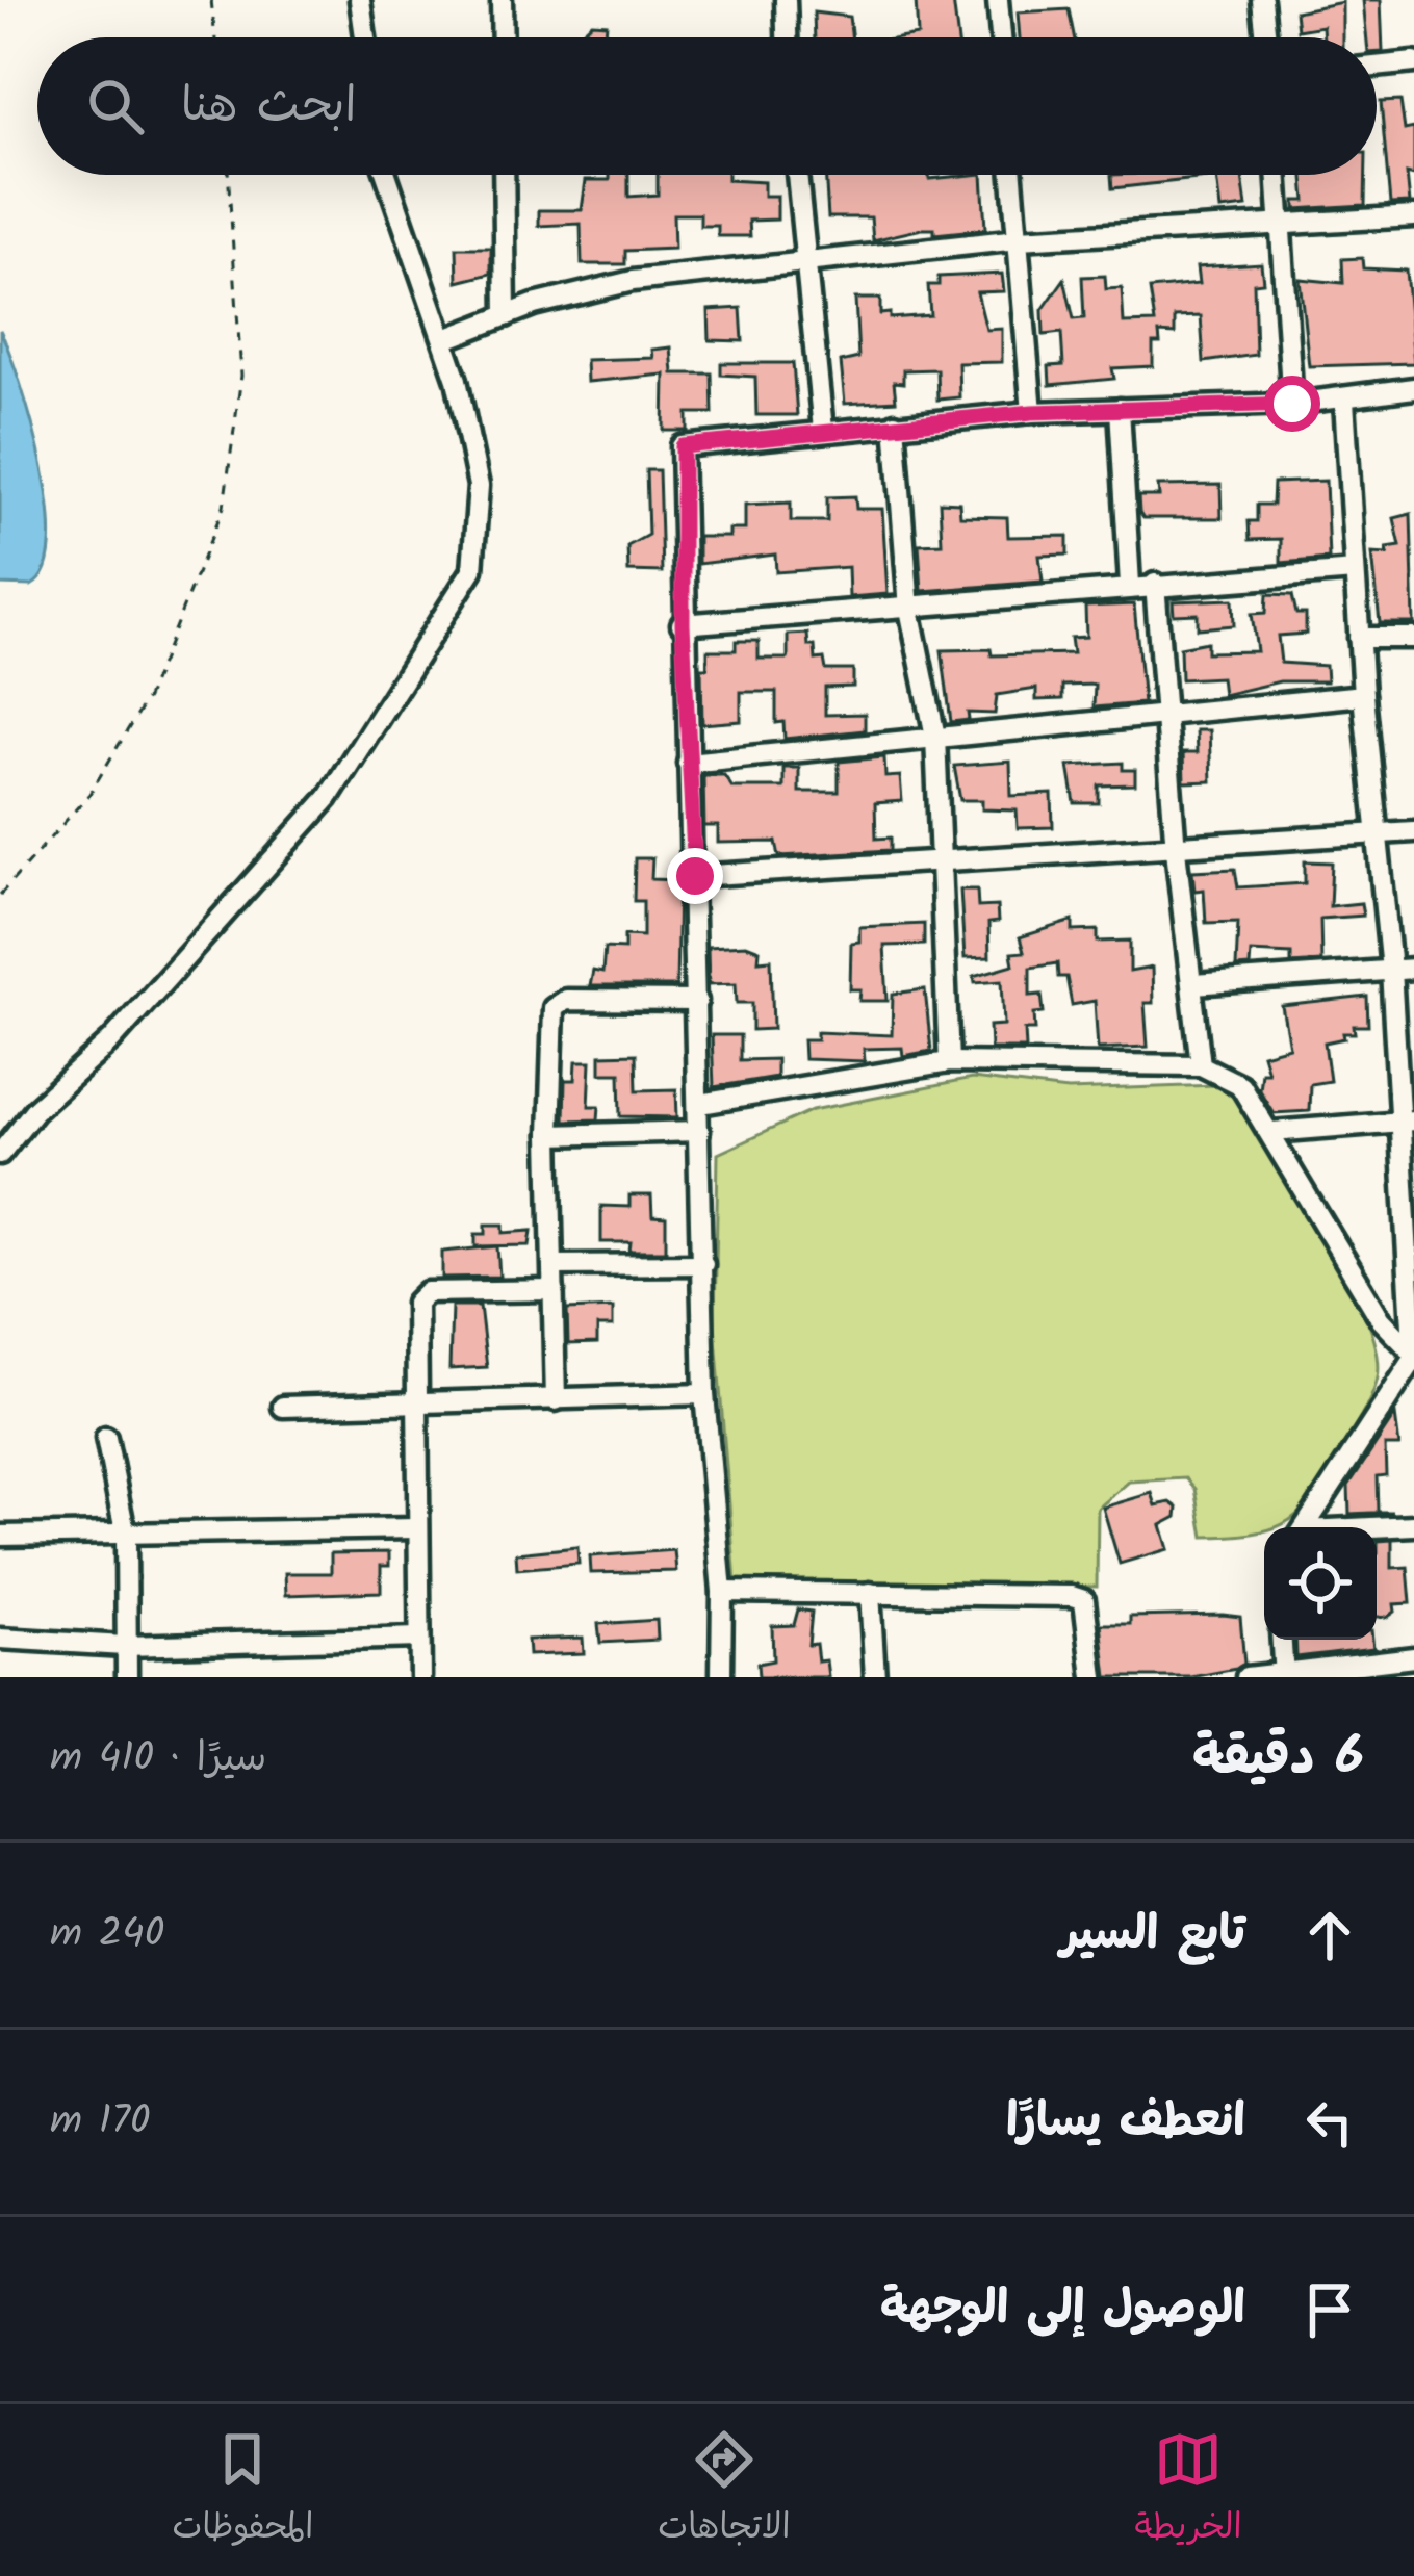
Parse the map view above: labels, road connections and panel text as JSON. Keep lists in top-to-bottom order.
{
  "page": {
    "search": "ابحث هنا",
    "heading": ["6 دقيقة", "سيرًا · 410 m"],
    "list": [
      ["تابع السير", "240 m"],
      ["انعطف يسارًا", "170 m"],
      "الوصول إلى الوجهة"
    ],
    "nav": ["الخريطة", "الاتجاهات", "المحفوظات"]
  }
}
